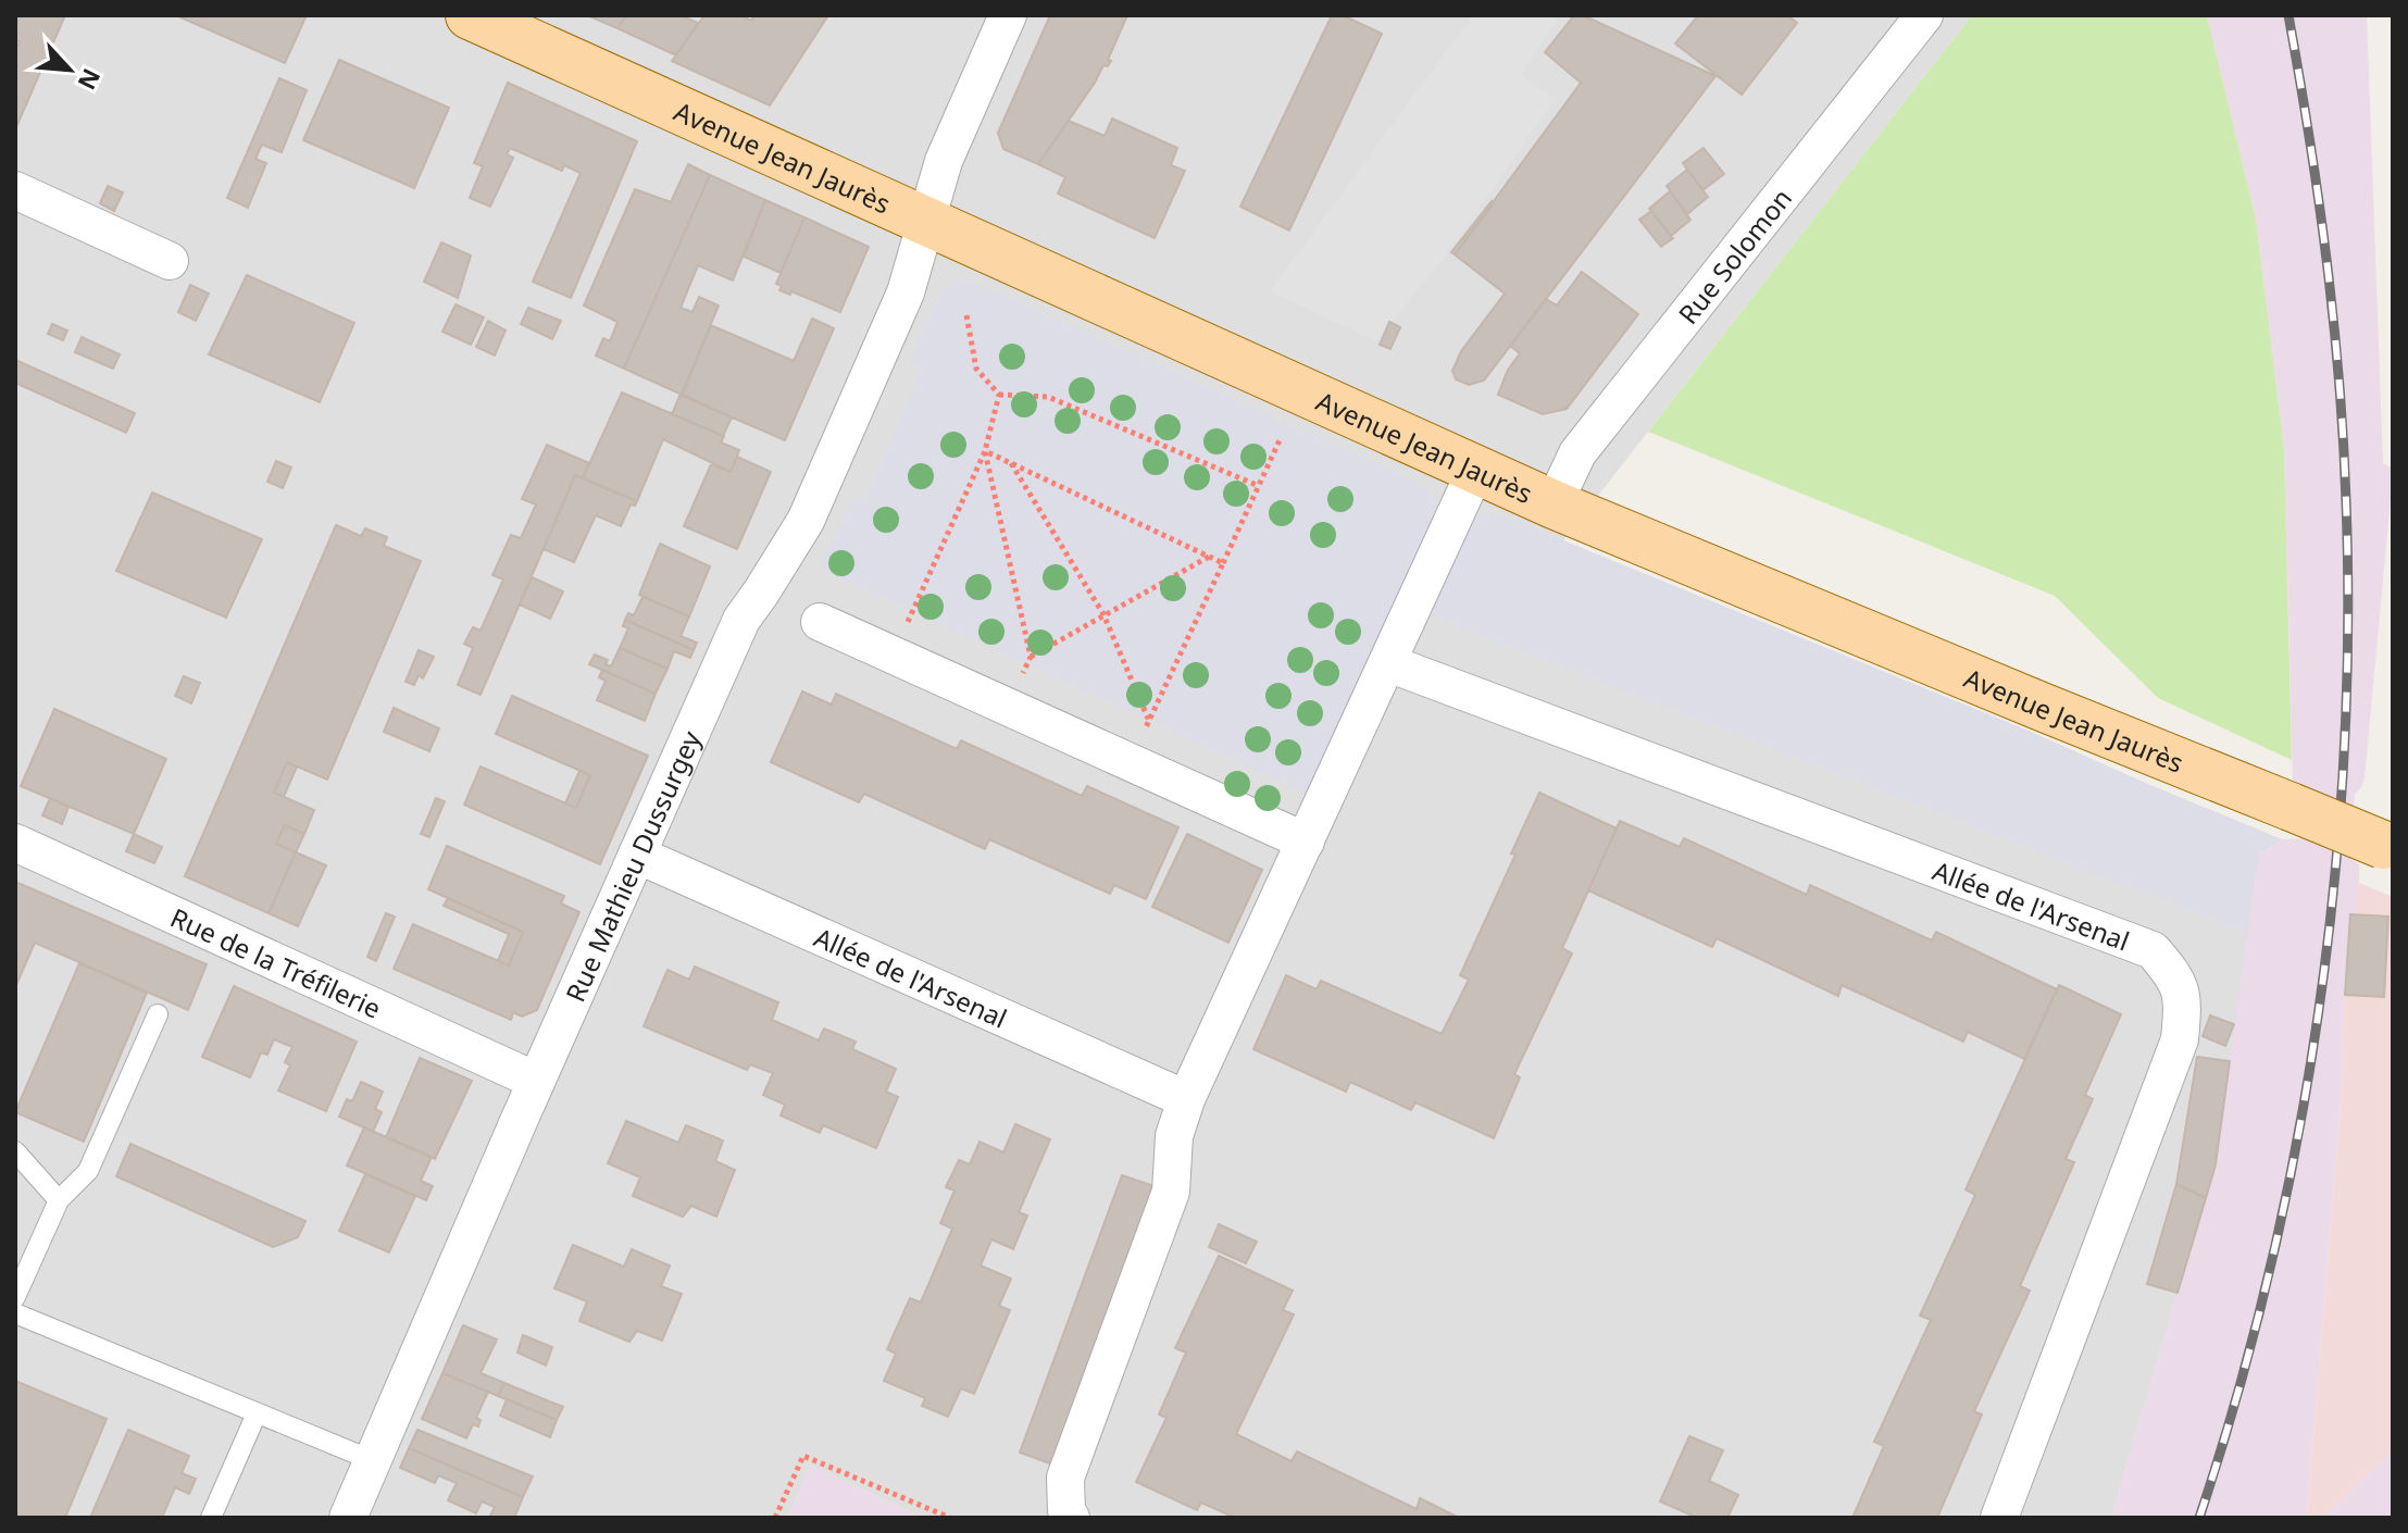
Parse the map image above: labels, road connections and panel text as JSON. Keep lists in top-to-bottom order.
{
  "streets": {
    "main road": ["Avenue Jean Jaurès"],
    "street": [
      "Rue Solomon",
      "Rue Mathieu Dussurgey",
      "Allée de l'Arsenal",
      "Rue de la Tréfilerie"
    ]
  },
  "crossings": [
    ["Avenue Jean Jaurès", "Rue Solomon"],
    ["Avenue Jean Jaurès", "Rue Mathieu Dussurgey"],
    ["Rue Mathieu Dussurgey", "Allée de l'Arsenal"],
    ["Rue Mathieu Dussurgey", "Rue de la Tréfilerie"]
  ],
  "north": "bottom right"
}
